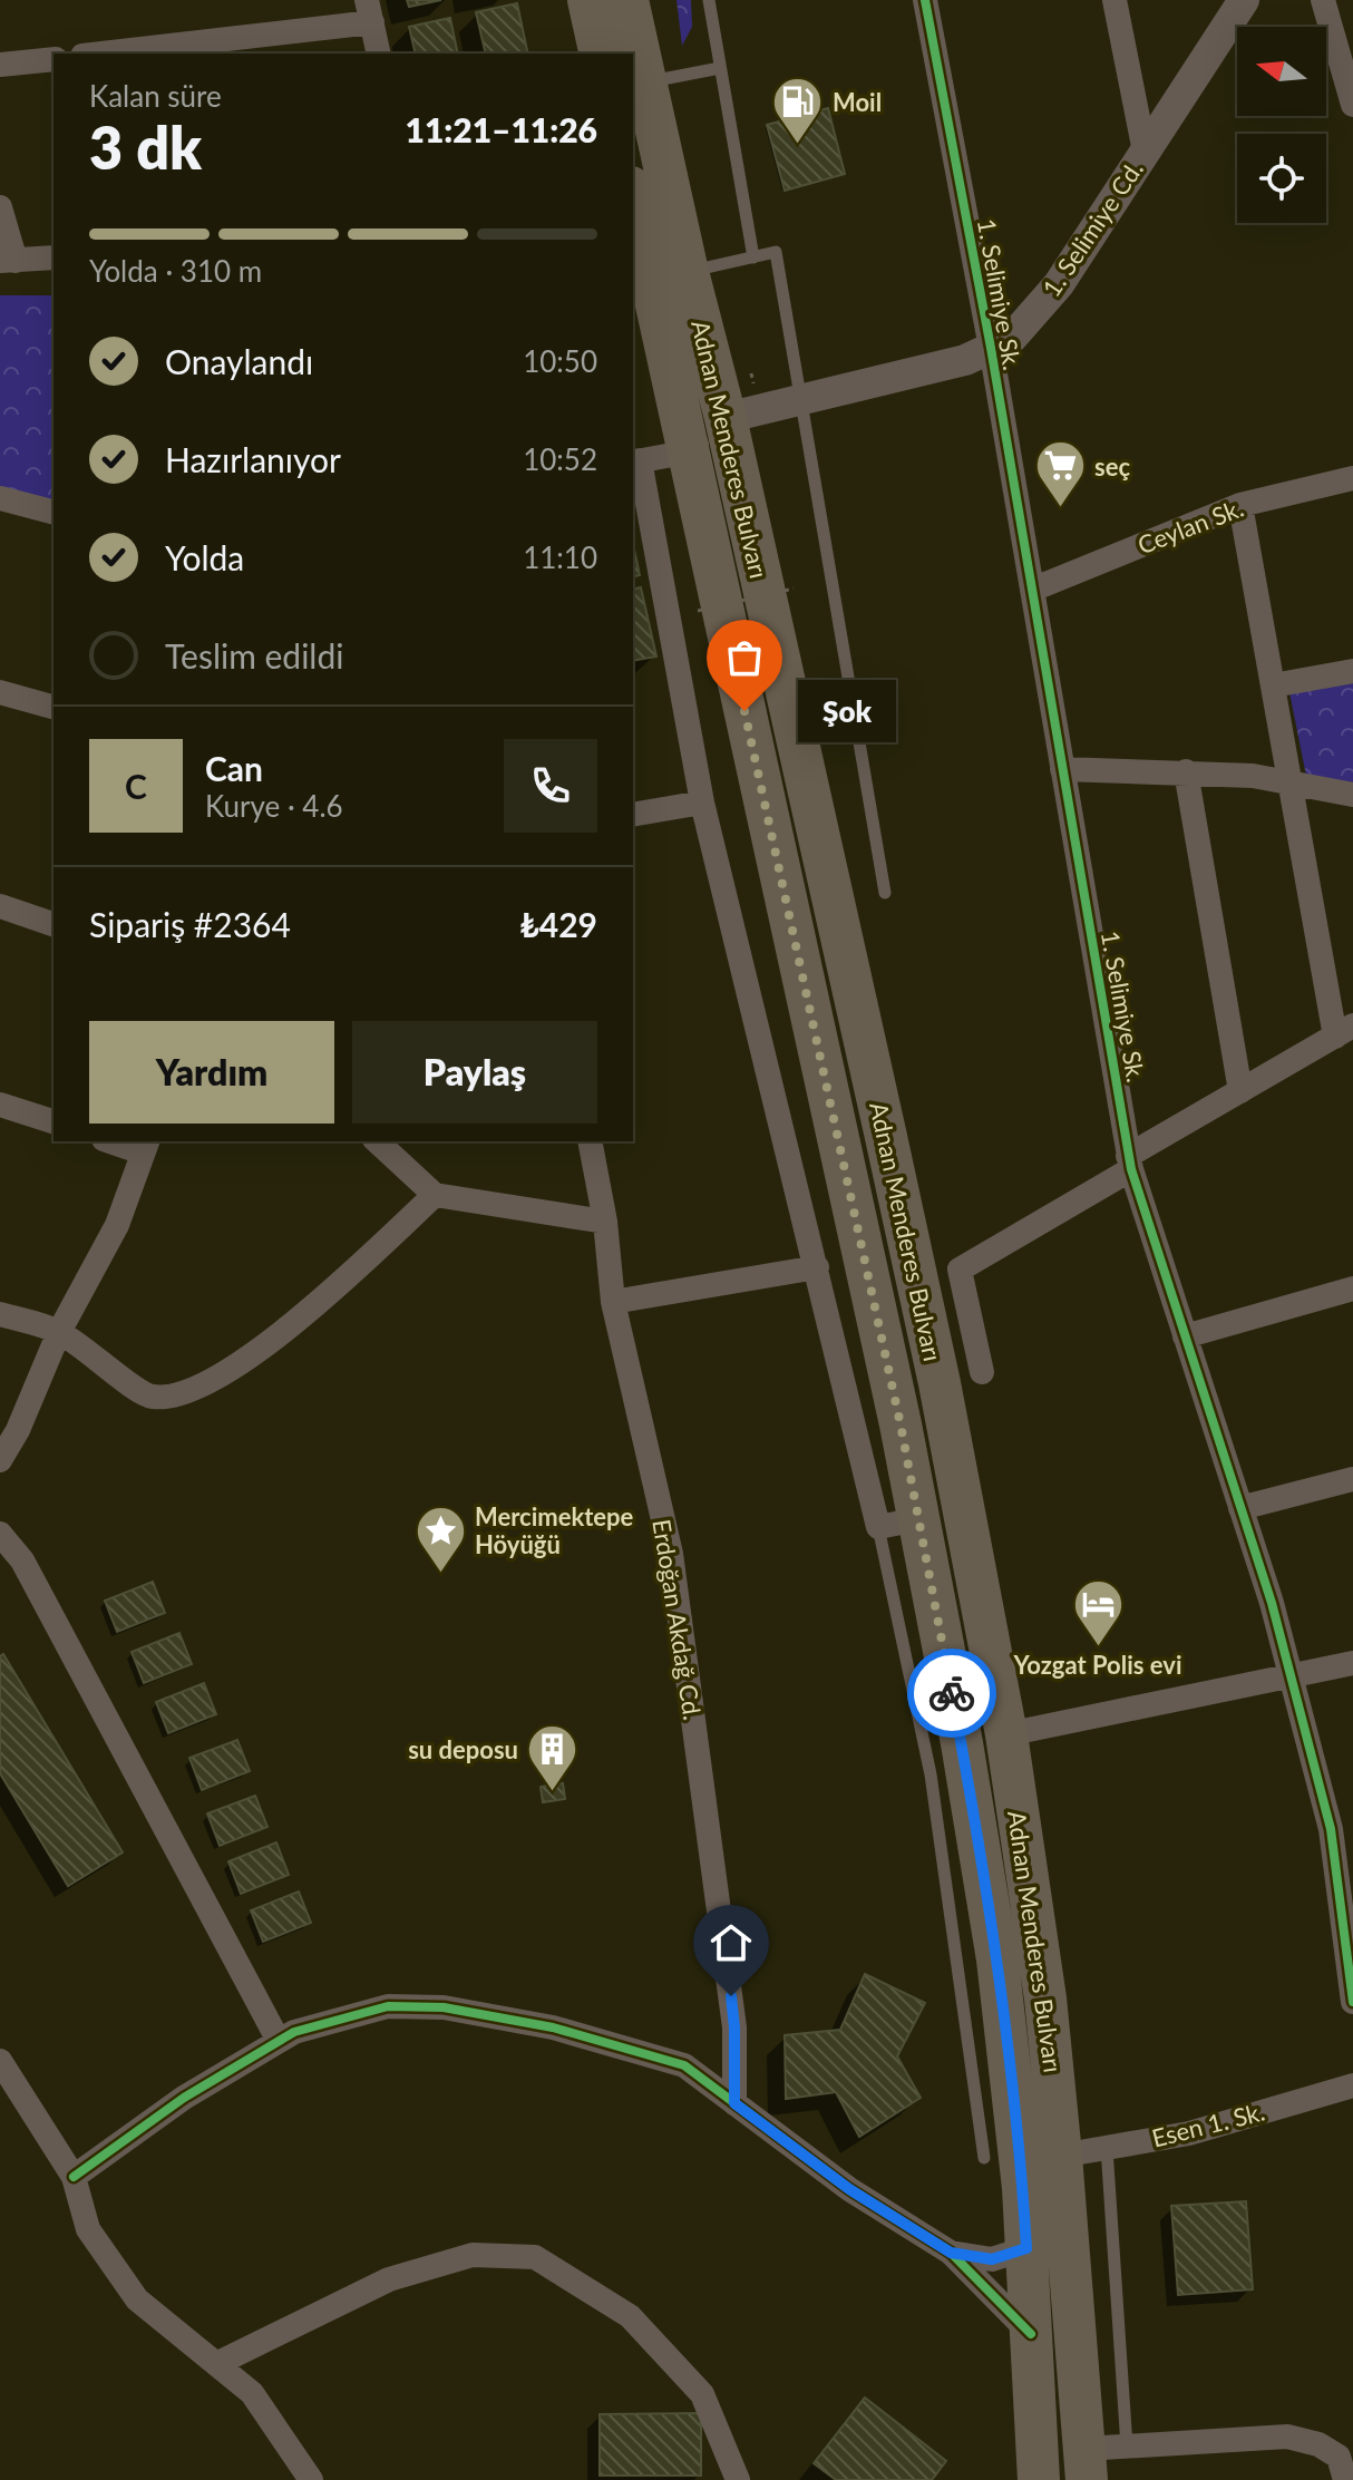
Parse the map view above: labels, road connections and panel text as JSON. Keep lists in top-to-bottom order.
{
  "streets": {
    "highway": ["Adnan Menderes Bulvarı"],
    "street": [
      "1. Selimiye Cd.",
      "1. Selimiye Sk.",
      "Ceylan Sk.",
      "Erdoğan Akdağ Cd.",
      "Esen 1. Sk."
    ]
  },
  "crossings": [
    ["1. Selimiye Cd.", "1. Selimiye Sk."],
    ["1. Selimiye Cd.", "Adnan Menderes Bulvarı"],
    ["1. Selimiye Sk.", "Ceylan Sk."],
    ["Adnan Menderes Bulvarı", "Esen 1. Sk."]
  ],
  "places": {
    "fuel station": ["Moil"],
    "supermarket": ["seç"],
    "other": ["Şok"],
    "place": ["Mercimektepe Höyüğü"],
    "hotel": ["Yozgat Polis evi"],
    "building": ["su deposu"]
  },
  "north": "left",
  "page": {
    "heading": ["3 dk", "Kalan süre", "11:21–11:26"],
    "panel": [
      "Can",
      "Kurye · 4.6",
      "Sipariş #2364",
      "₺429"
    ],
    "bar": "Yolda · 310 m",
    "list": [
      ["Onaylandı", "10:50"],
      ["Hazırlanıyor", "10:52"],
      ["Yolda", "11:10"],
      "Teslim edildi"
    ],
    "bubble": "Şok",
    "round": "C",
    "buttons": ["Yardım", "Paylaş"]
  }
}
